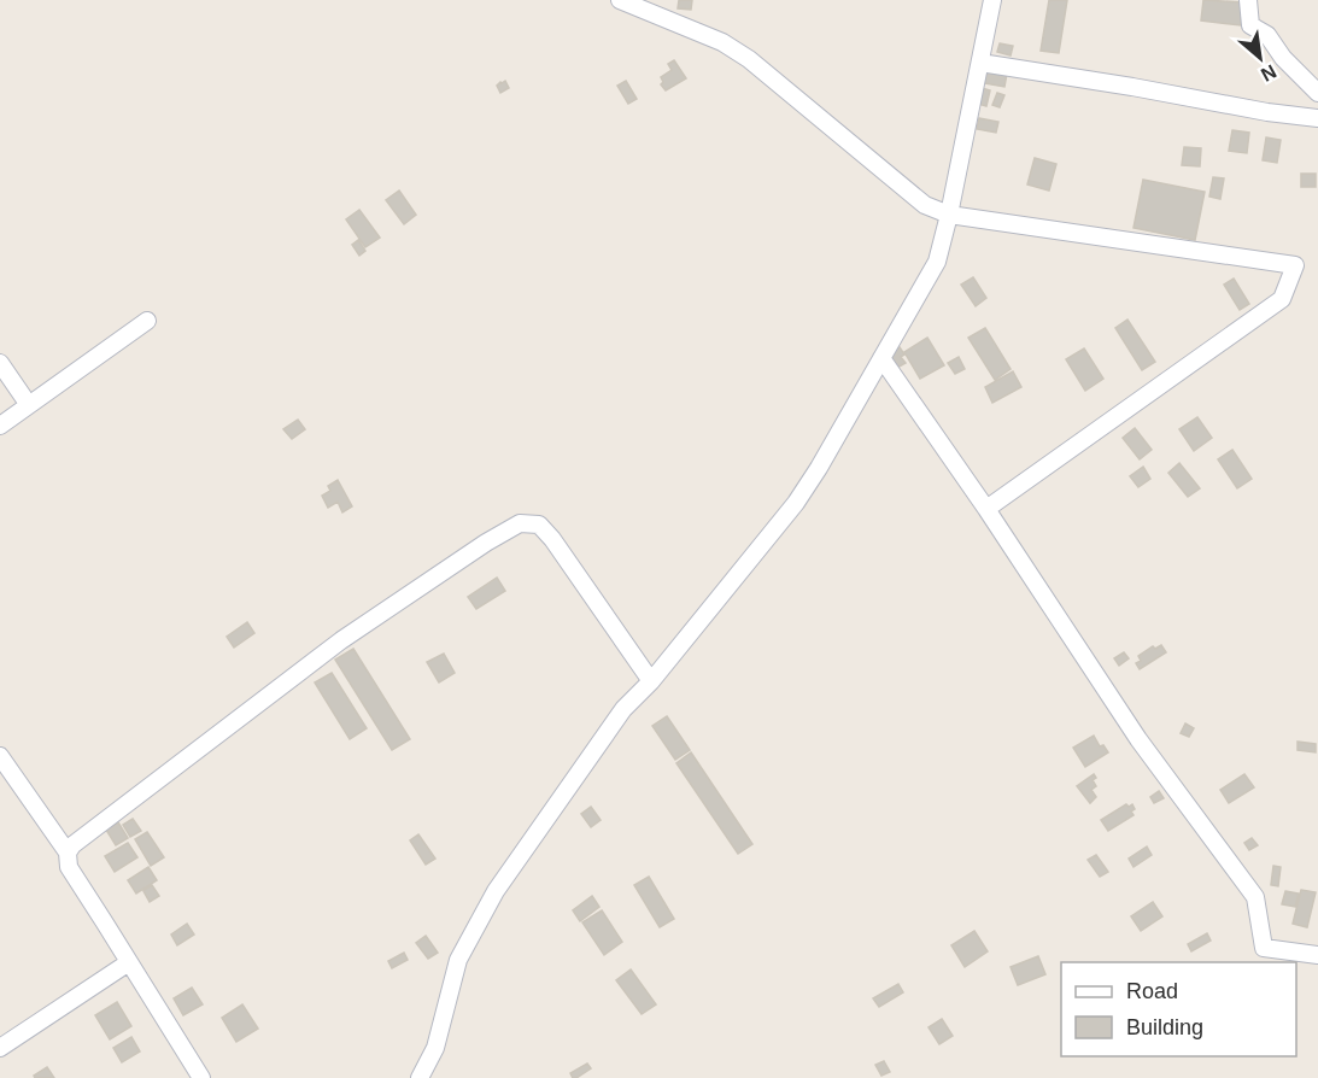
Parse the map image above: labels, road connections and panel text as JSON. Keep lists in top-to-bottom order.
{
  "legend": ["Road", "Building"],
  "north": "bottom right"
}
